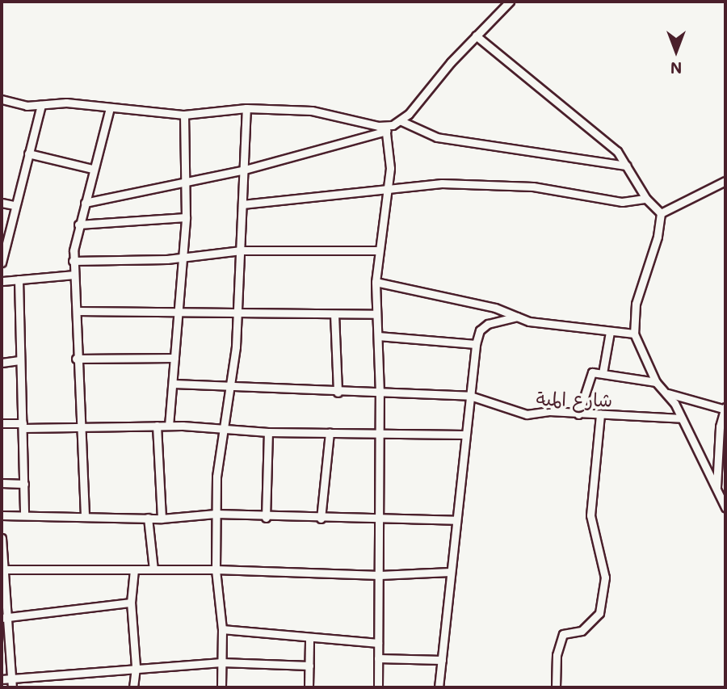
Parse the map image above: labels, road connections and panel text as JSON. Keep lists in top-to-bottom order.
{
  "streets": {
    "street": ["شارع المية"]
  },
  "north": "bottom"
}
